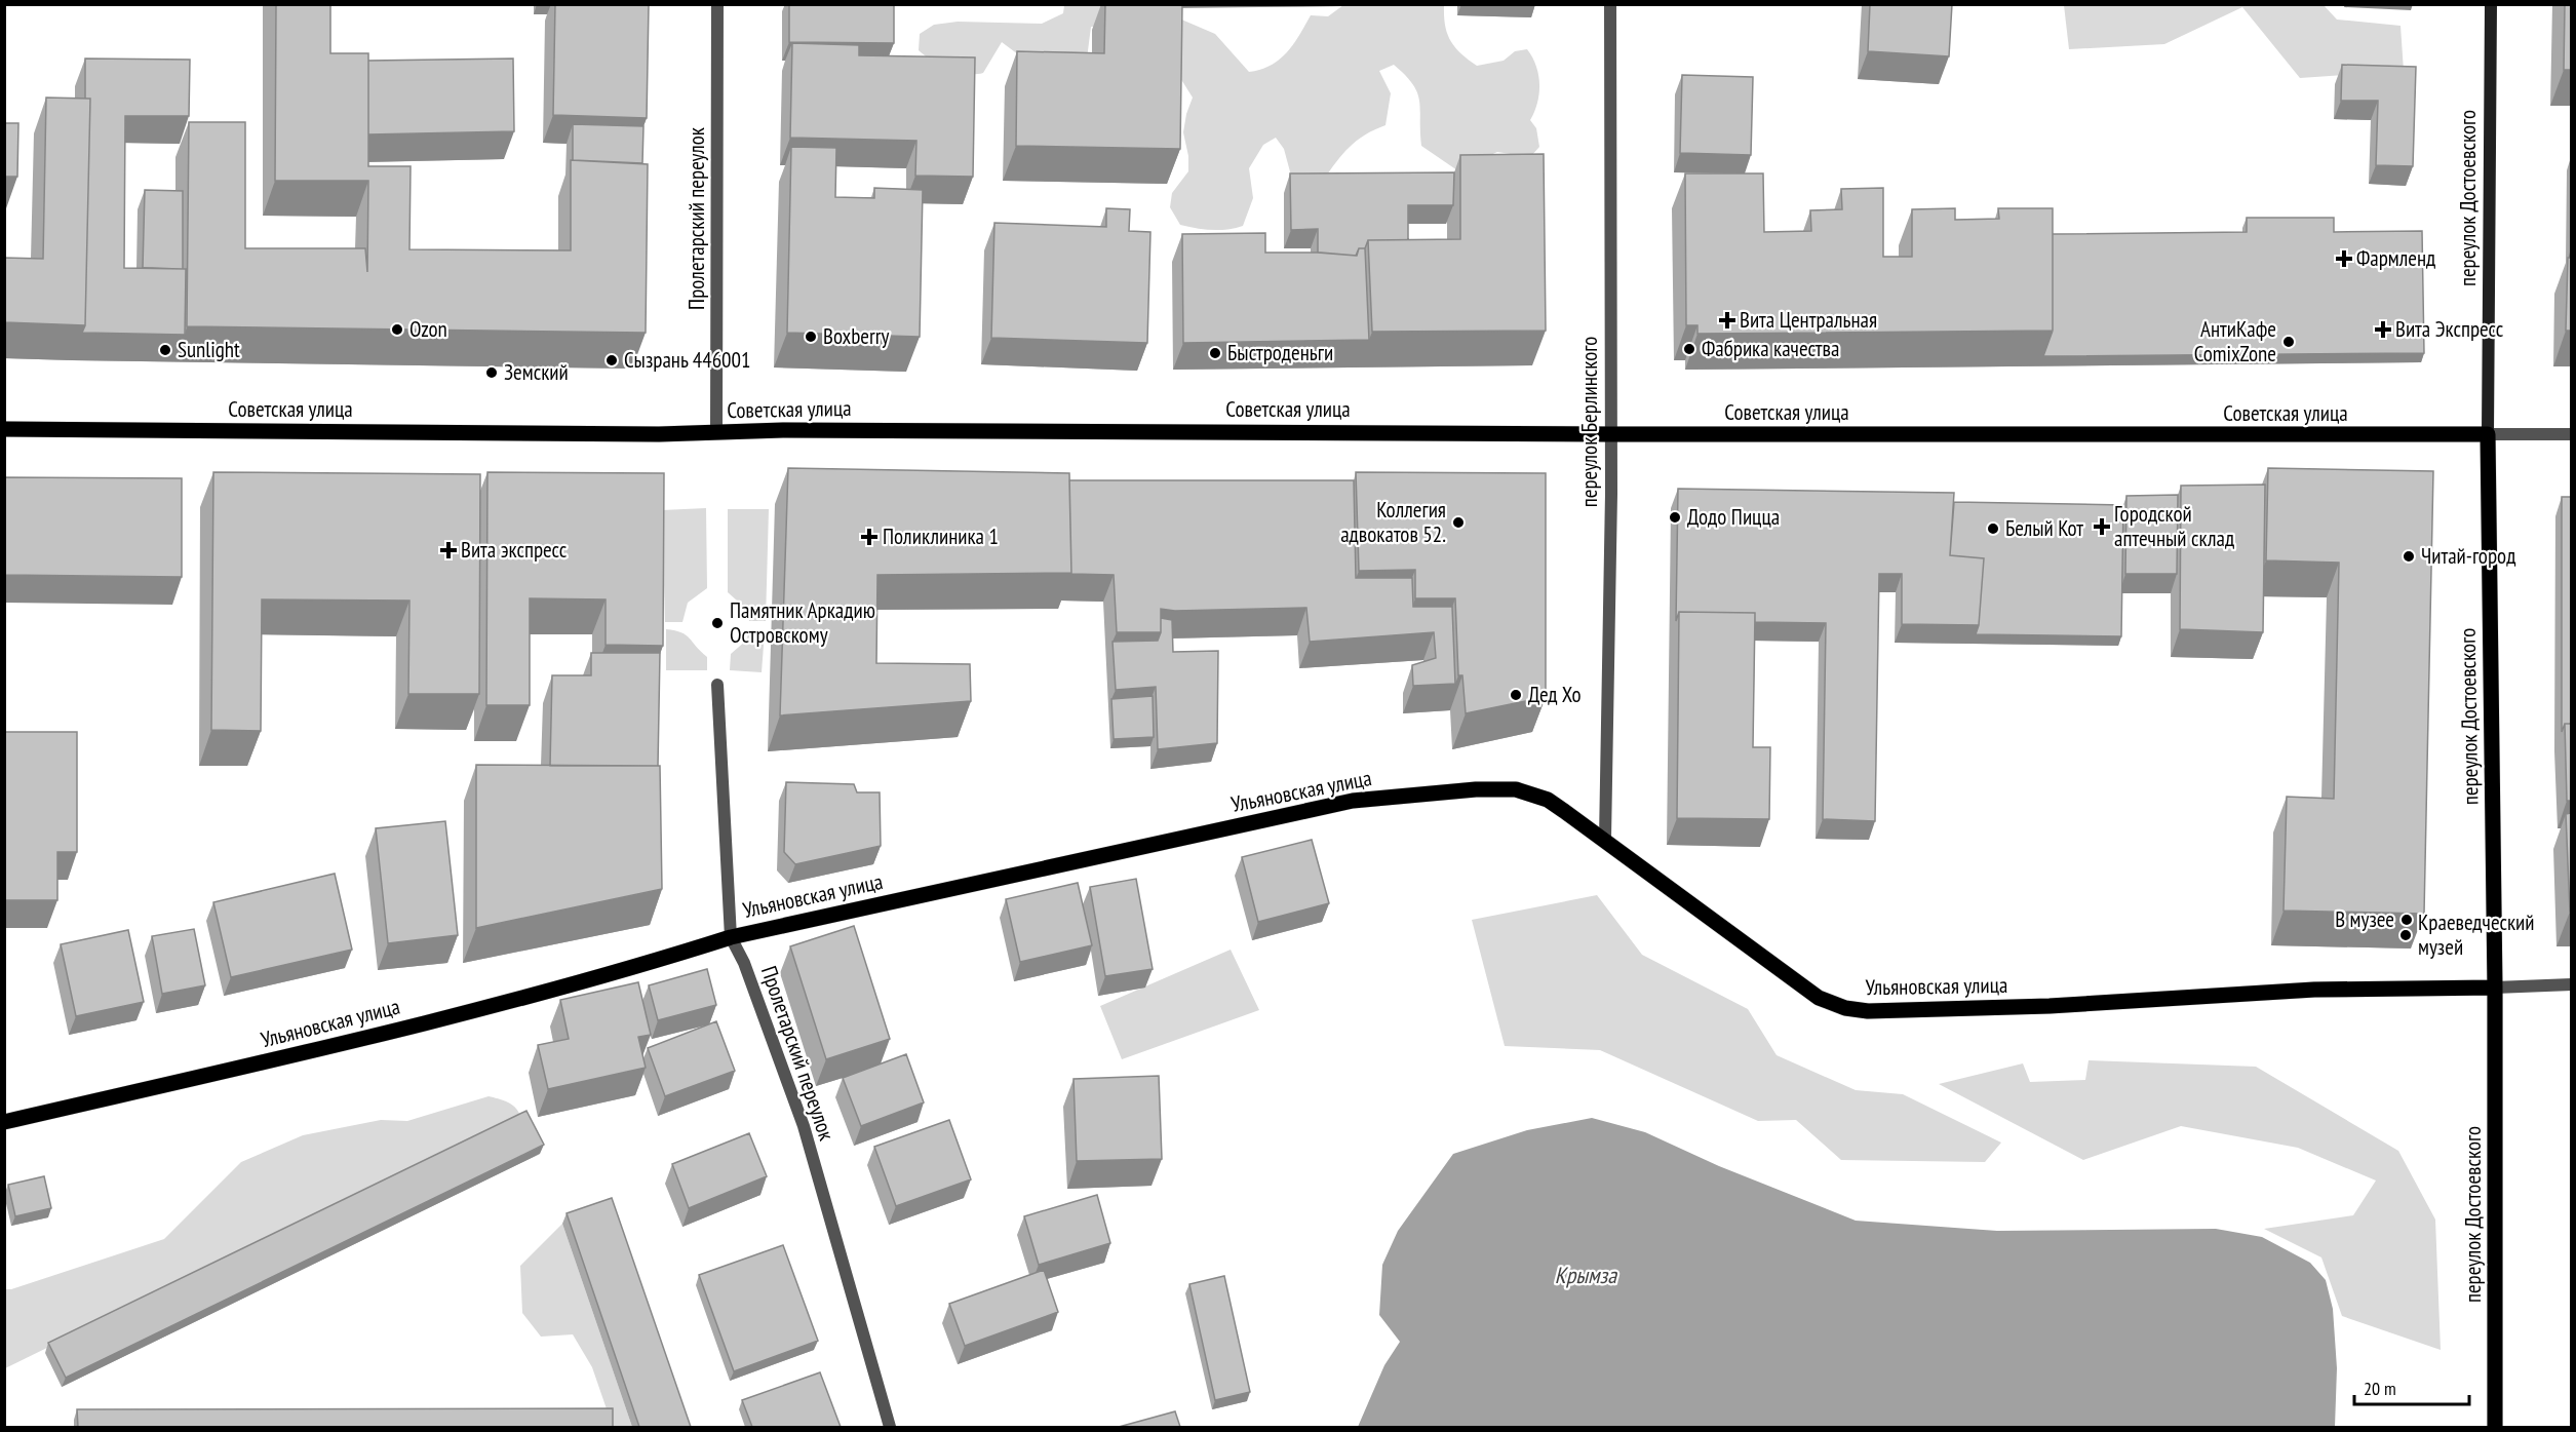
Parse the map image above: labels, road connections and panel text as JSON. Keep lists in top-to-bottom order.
{
  "streets": {
    "main road": ["переулок Достоевского", "Советская улица", "Ульяновская улица"],
    "street": ["Пролетарский переулок", "переулок Берлинского"]
  },
  "crossings": [
    ["переулок Достоевского", "Советская улица"],
    ["переулок Достоевского", "Ульяновская улица"],
    ["Пролетарский переулок", "Советская улица"],
    ["Пролетарский переулок", "Ульяновская улица"],
    ["Советская улица", "переулок Берлинского"],
    ["переулок Берлинского", "Ульяновская улица"]
  ],
  "water": ["Крымза"],
  "places": {
    "health": [
      "Фармленд",
      "Вита Центральная",
      "Вита Экспресс",
      "Городской аптечный склад",
      "Поликлиника 1",
      "Вита экспресс"
    ],
    "other": [
      "Ozon",
      "Boxberry",
      "АнтиКафе ComixZone",
      "Фабрика качества",
      "Sunlight",
      "Быстроденьги",
      "Сызрань 446001",
      "Земский",
      "Додо Пицца",
      "Коллегия адвокатов 52.",
      "Белый Кот",
      "Читай-город",
      "Памятник Аркадию Островскому",
      "Дед Хо",
      "В музее",
      "Краеведческий музей"
    ]
  },
  "scale_bar": "20 m"
}
